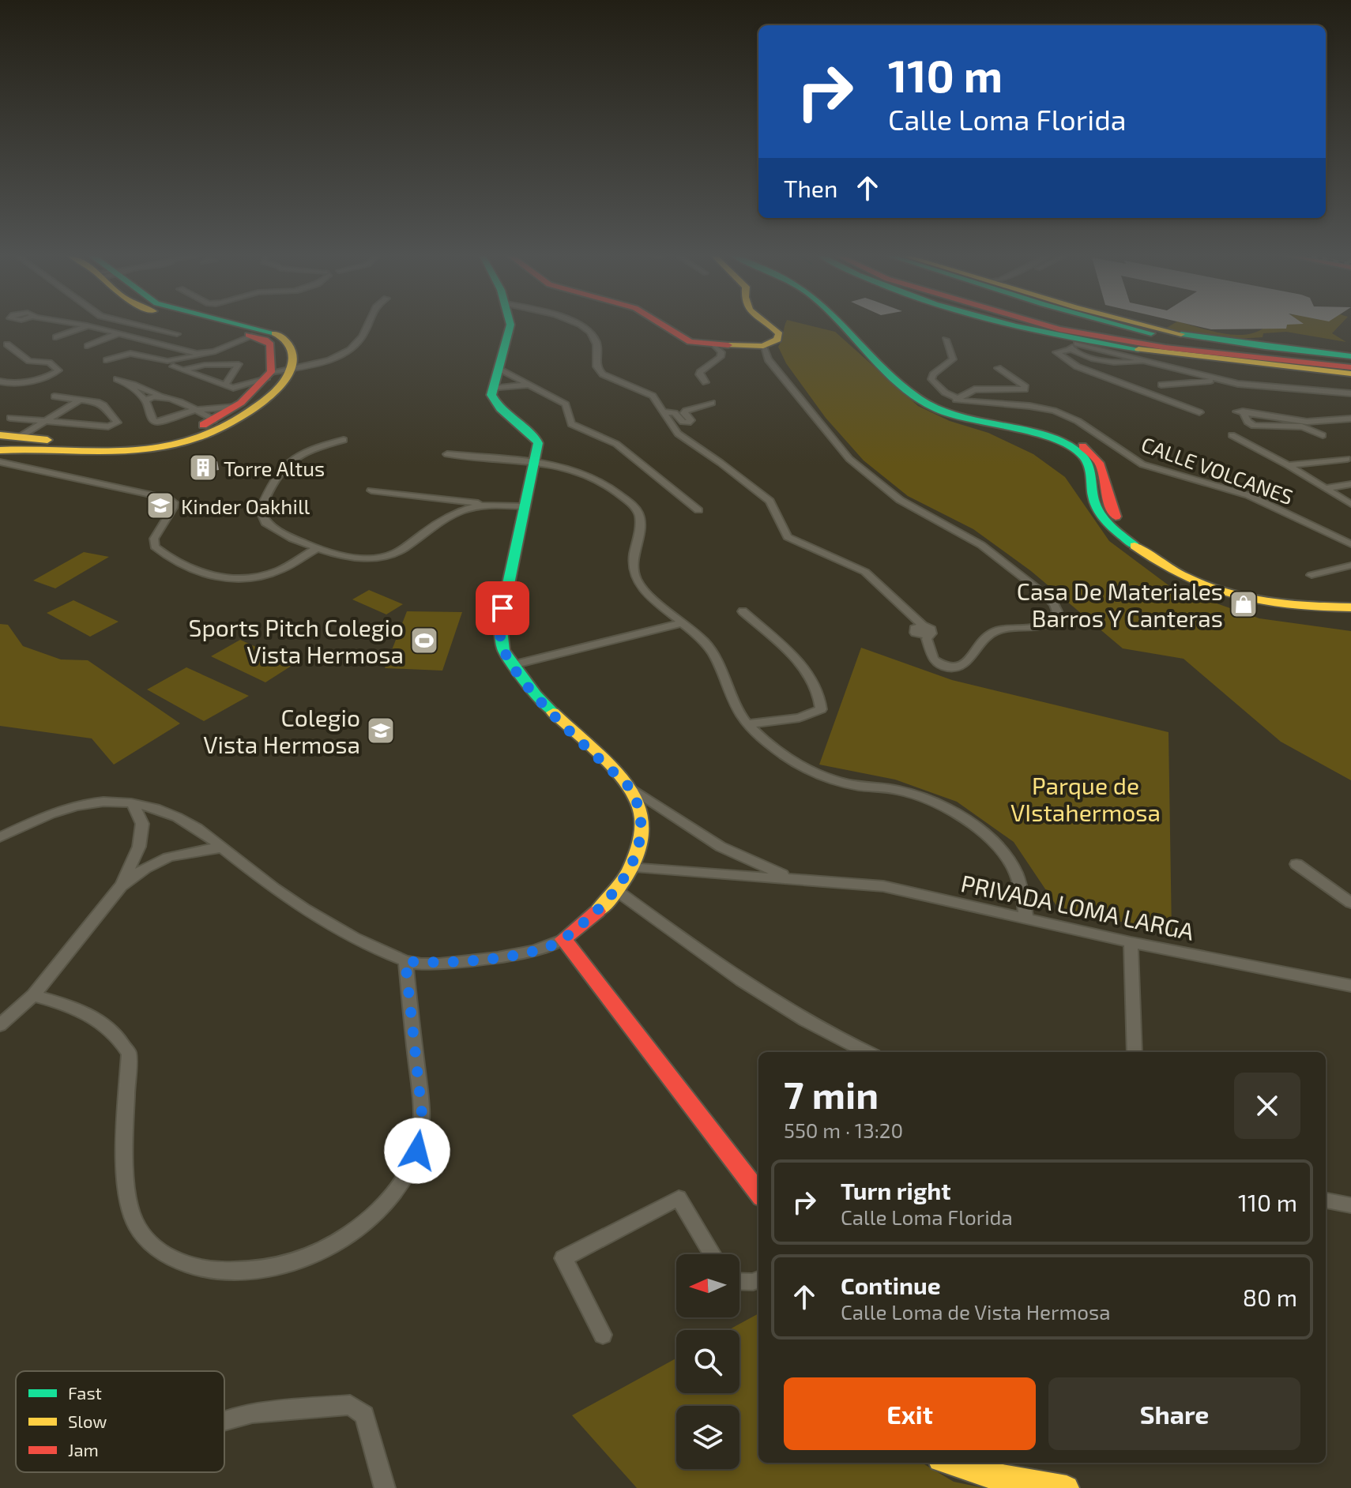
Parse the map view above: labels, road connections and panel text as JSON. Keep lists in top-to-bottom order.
{
  "streets": {
    "street": ["CALLE VOLCANES", "PRIVADA LOMA LARGA"]
  },
  "parks": ["Parque de VIstahermosa"],
  "places": {
    "building": ["Torre Altus"],
    "school or university": ["Kinder Oakhill", "Colegio Vista Hermosa"],
    "shop": ["Casa De Materiales Barros Y Canteras"],
    "sports": ["Sports Pitch Colegio Vista Hermosa"]
  },
  "legend": ["Fast", "Slow", "Jam"],
  "north": "left",
  "page": {
    "turn": ["110 m", "Calle Loma Florida"],
    "then": "Then",
    "heading": ["7 min", "550 m · 13:20"],
    "list": [
      {
        "name": "Turn right",
        "note": "Calle Loma Florida",
        "value": "110 m"
      },
      {
        "name": "Continue",
        "note": "Calle Loma de Vista Hermosa",
        "value": "80 m"
      }
    ],
    "buttons": ["Exit", "Share"]
  }
}
